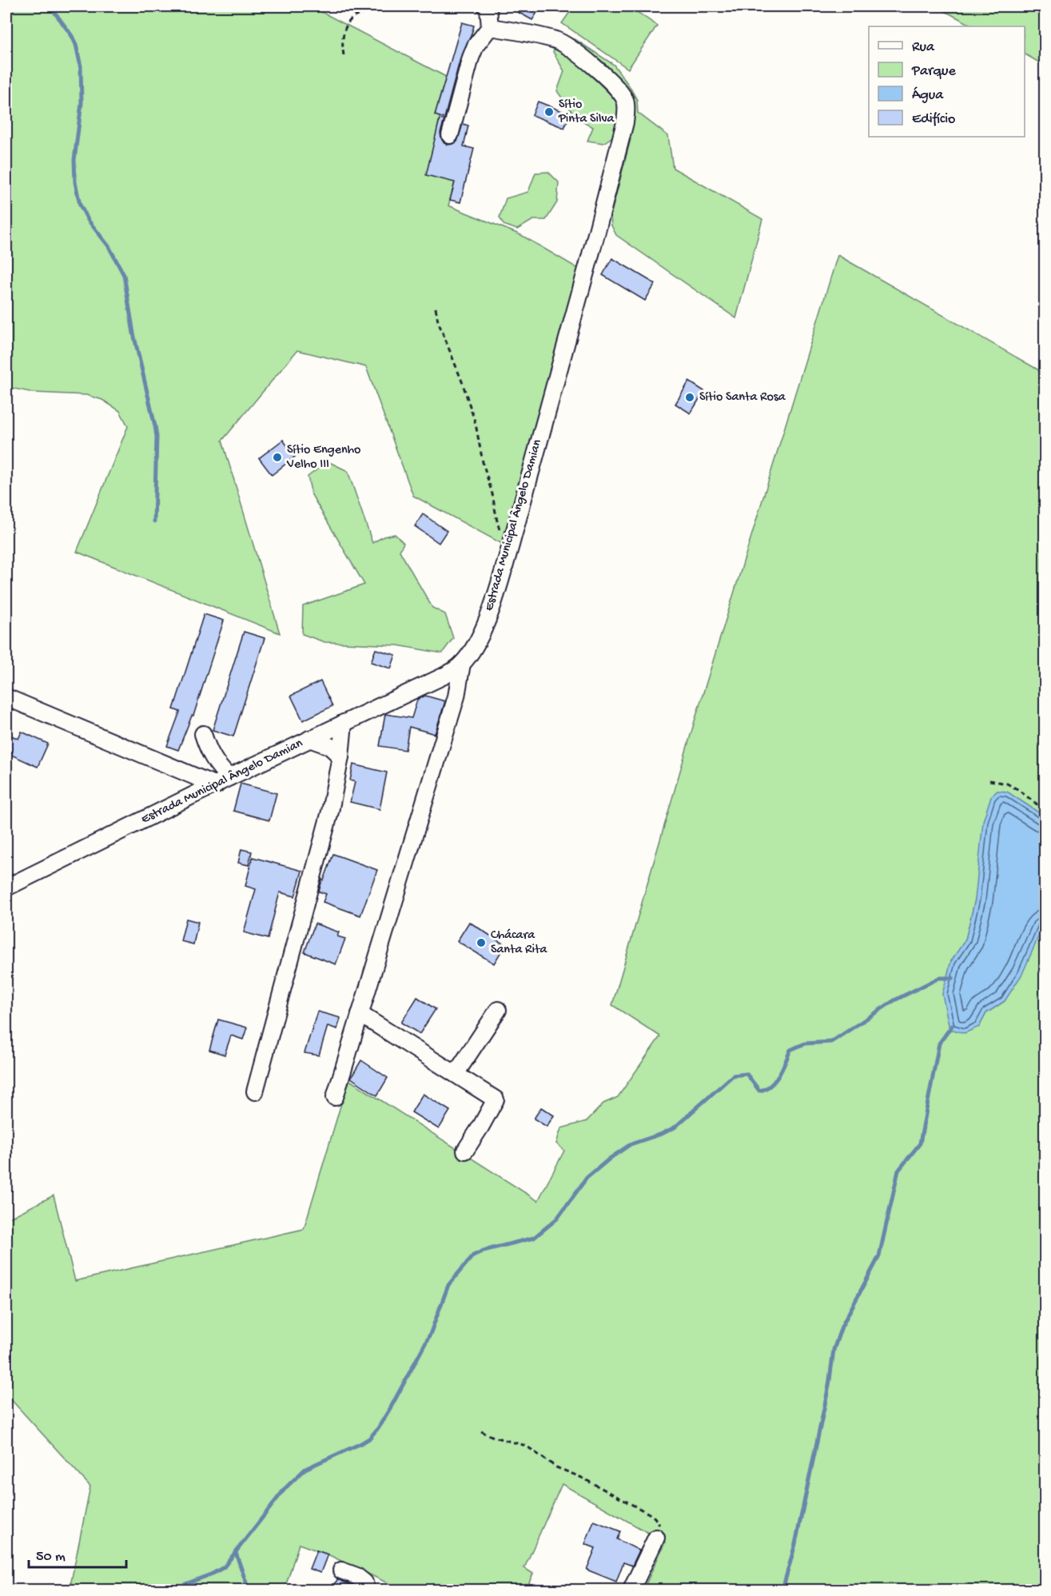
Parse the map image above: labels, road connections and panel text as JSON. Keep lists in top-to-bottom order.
{
  "streets": {
    "street": ["Estrada Municipal Ângelo Damian"]
  },
  "places": [
    "Sítio Pinta Silva",
    "Sítio Santa Rosa",
    "Sítio Engenho Velho III",
    "Chácara Santa Rita"
  ],
  "legend": [
    "Rua",
    "Parque",
    "Água",
    "Edifício"
  ],
  "scale_bar": "50 m"
}
